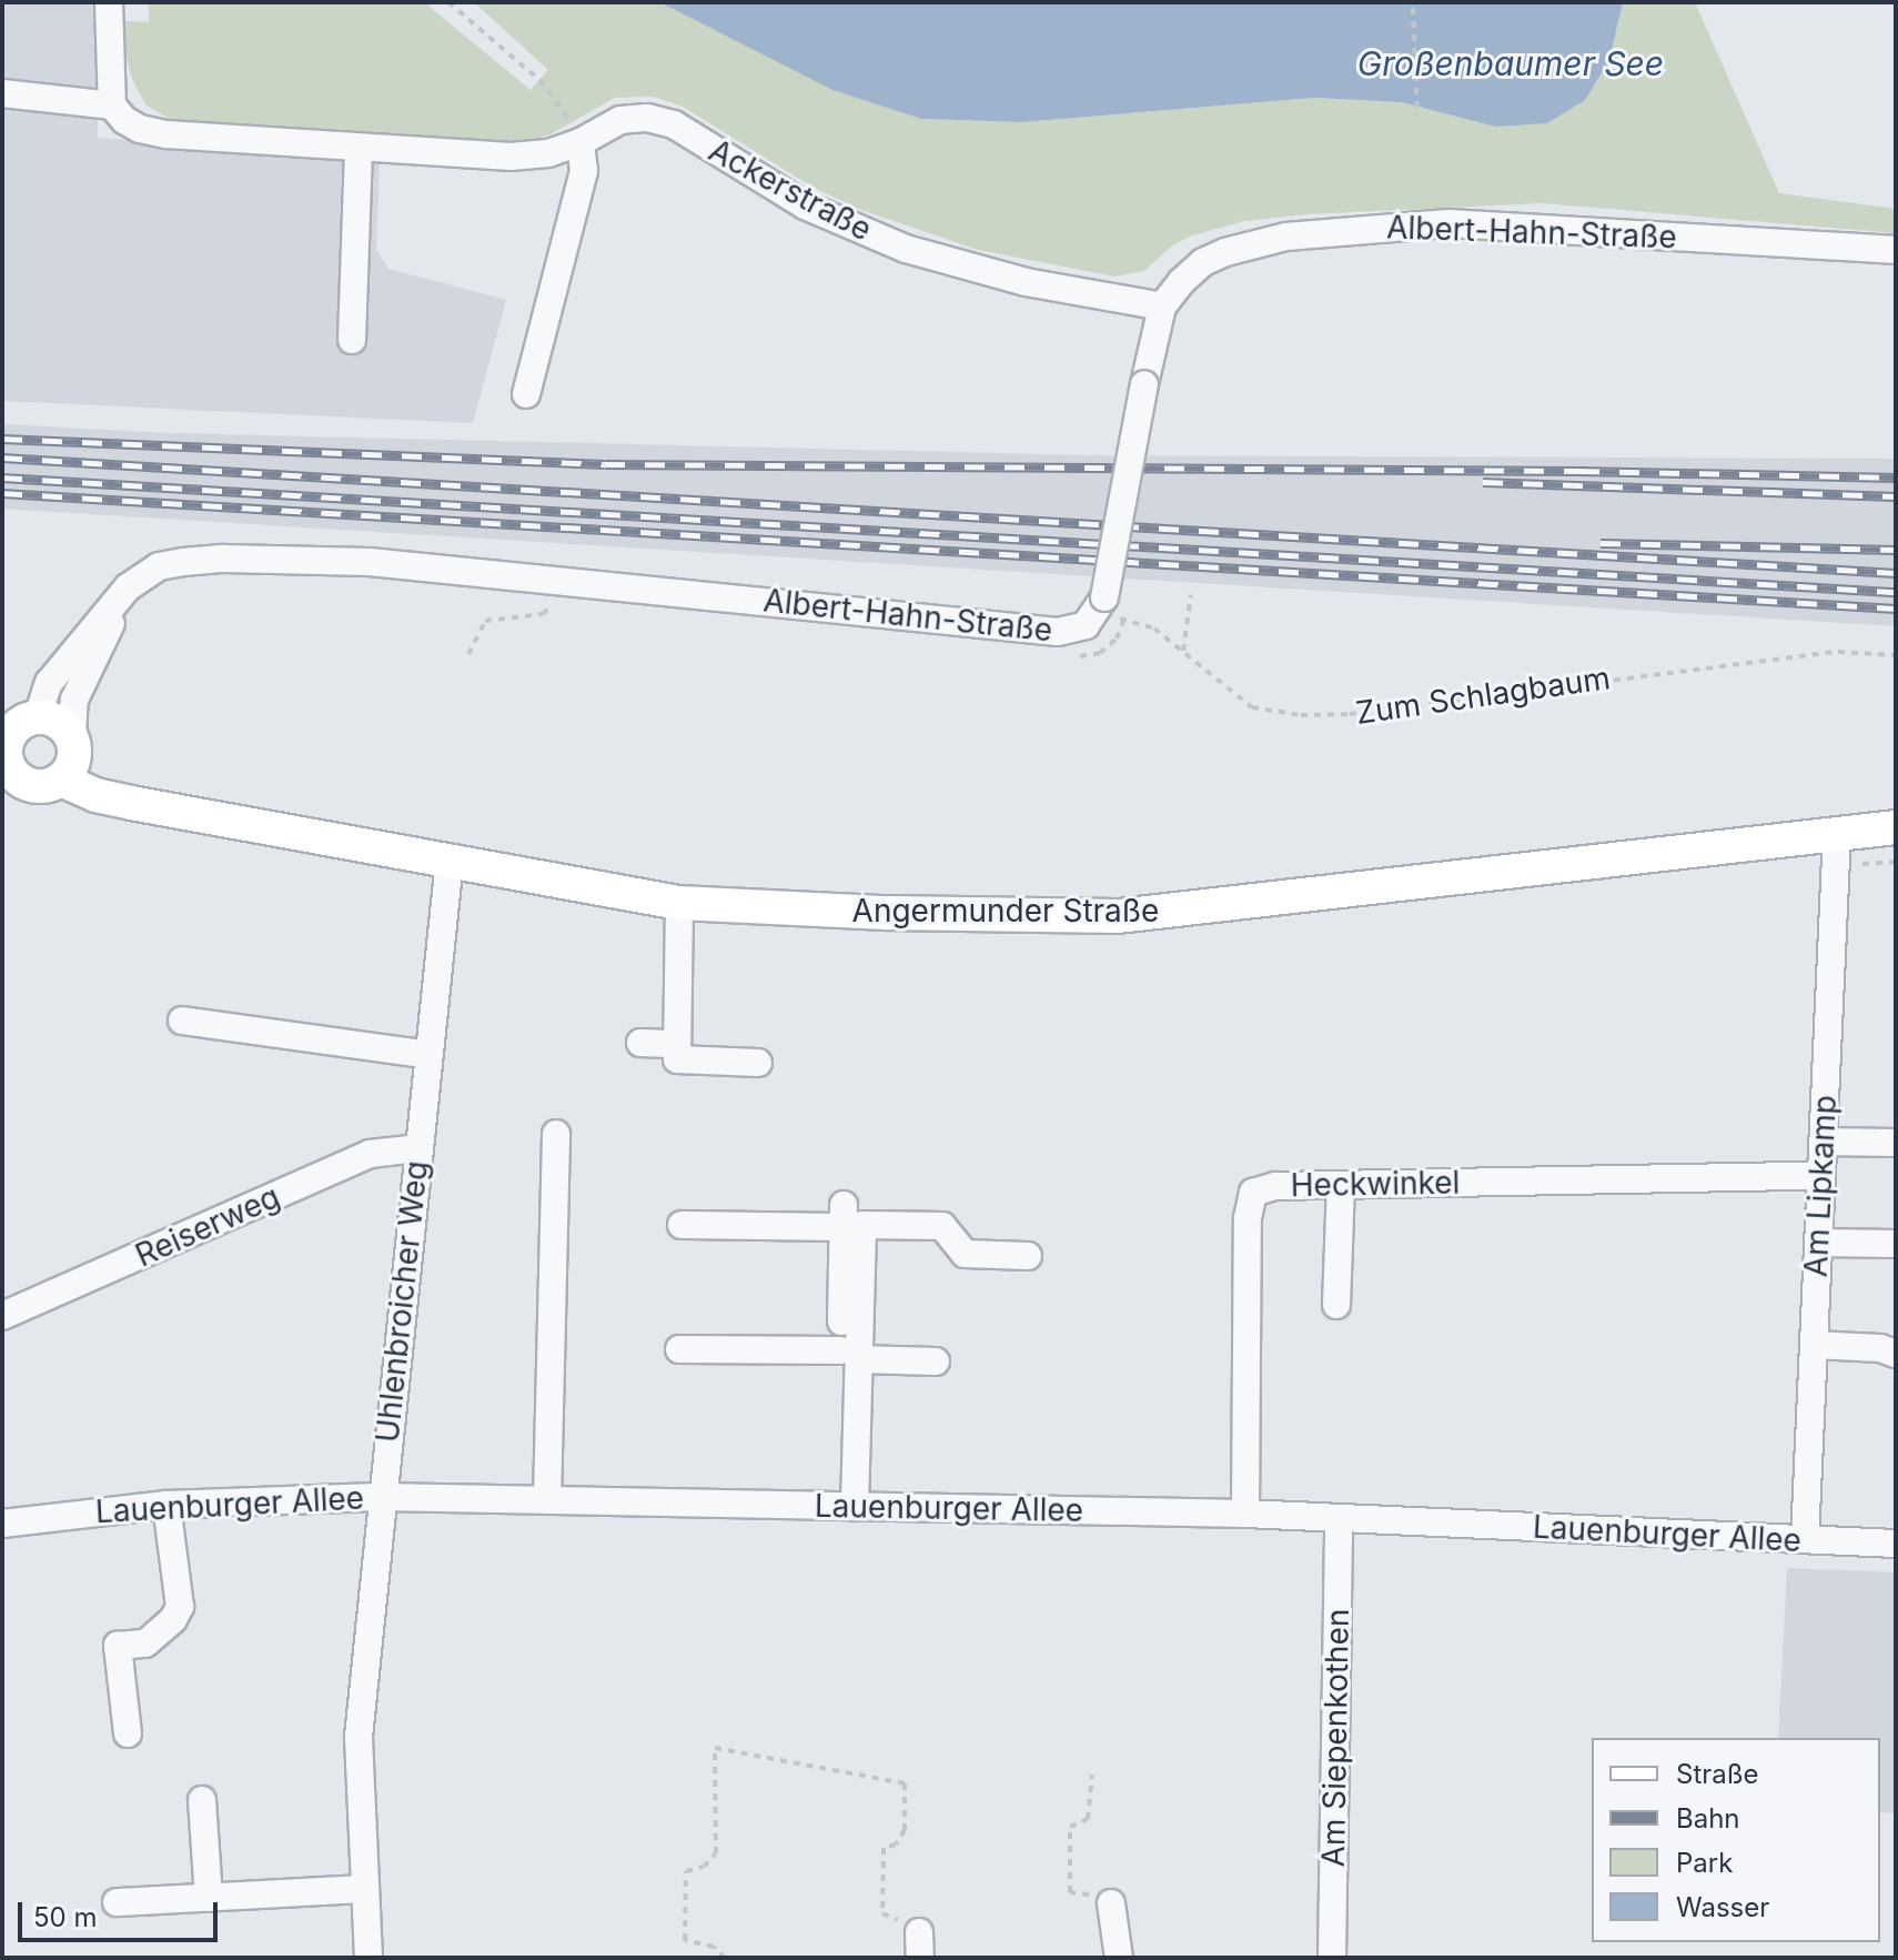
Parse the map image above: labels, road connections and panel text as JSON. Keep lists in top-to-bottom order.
{
  "streets": {
    "main road": ["Angermunder Straße"],
    "street": [
      "Ackerstraße",
      "Albert-Hahn-Straße",
      "Heckwinkel",
      "Am Lipkamp",
      "Reiserweg",
      "Uhlenbroicher Weg",
      "Lauenburger Allee",
      "Am Siepenkothen"
    ],
    "path": ["Zum Schlagbaum"]
  },
  "crossings": [
    ["Ackerstraße", "Albert-Hahn-Straße"],
    ["Albert-Hahn-Straße", "Zum Schlagbaum"],
    ["Albert-Hahn-Straße", "Angermunder Straße"],
    ["Angermunder Straße", "Am Lipkamp"],
    ["Angermunder Straße", "Uhlenbroicher Weg"],
    ["Heckwinkel", "Am Lipkamp"],
    ["Heckwinkel", "Lauenburger Allee"],
    ["Am Lipkamp", "Lauenburger Allee"],
    ["Reiserweg", "Uhlenbroicher Weg"],
    ["Uhlenbroicher Weg", "Lauenburger Allee"],
    ["Lauenburger Allee", "Am Siepenkothen"]
  ],
  "water": ["Großenbaumer See"],
  "legend": [
    "Straße",
    "Bahn",
    "Park",
    "Wasser"
  ],
  "scale_bar": "50 m"
}
